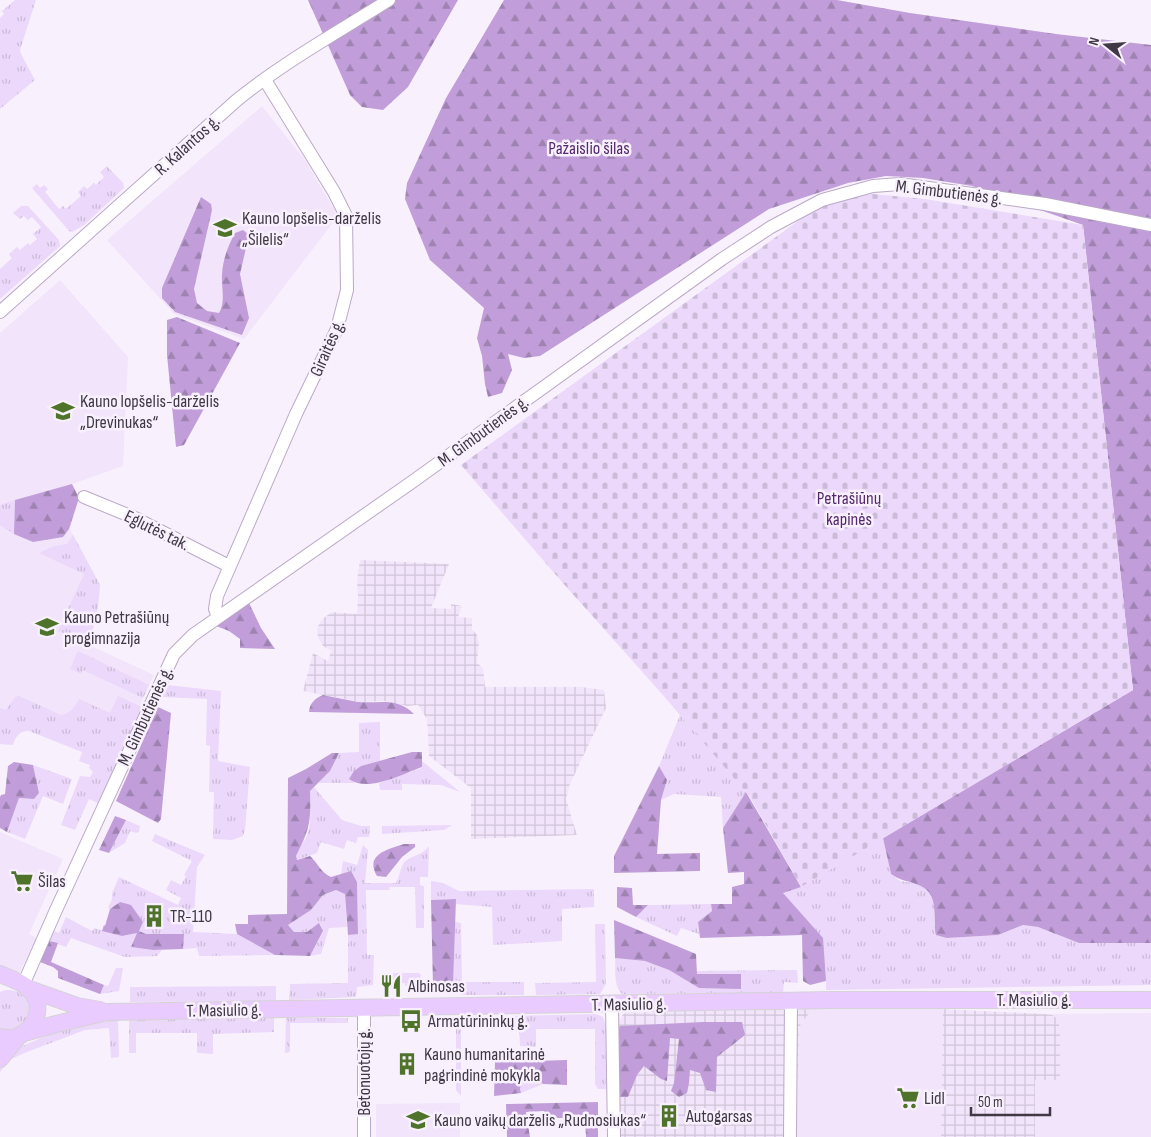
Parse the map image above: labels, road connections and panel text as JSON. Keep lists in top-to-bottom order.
{
  "streets": {
    "main road": ["T. Masiulio g."],
    "street": [
      "R. Kalantos g.",
      "M. Gimbutienės g.",
      "Giraitės g.",
      "Eglutės tak.",
      "Betonuotojų g."
    ]
  },
  "crossings": [
    ["R. Kalantos g.", "Giraitės g."],
    ["M. Gimbutienės g.", "Giraitės g."],
    ["M. Gimbutienės g.", "T. Masiulio g."],
    ["Giraitės g.", "Eglutės tak."],
    ["T. Masiulio g.", "Betonuotojų g."]
  ],
  "parks": ["Pažaislio šilas", "Petrašiūnų kapinės"],
  "places": {
    "school or university": [
      "Kauno lopšelis-darželis „Šilelis“",
      "Kauno lopšelis-darželis „Drevinukas“",
      "Kauno Petrašiūnų progimnazija",
      "Kauno vaikų darželis „Rudnosiukas“"
    ],
    "supermarket": ["Šilas", "Lidl"],
    "building": ["TR-110", "Kauno humanitarinė pagrindinė mokykla", "Autogarsas"],
    "restaurant": ["Albinosas"],
    "bus stop": ["Armatūrininkų g."]
  },
  "scale_bar": "50 m",
  "north": "left"
}
